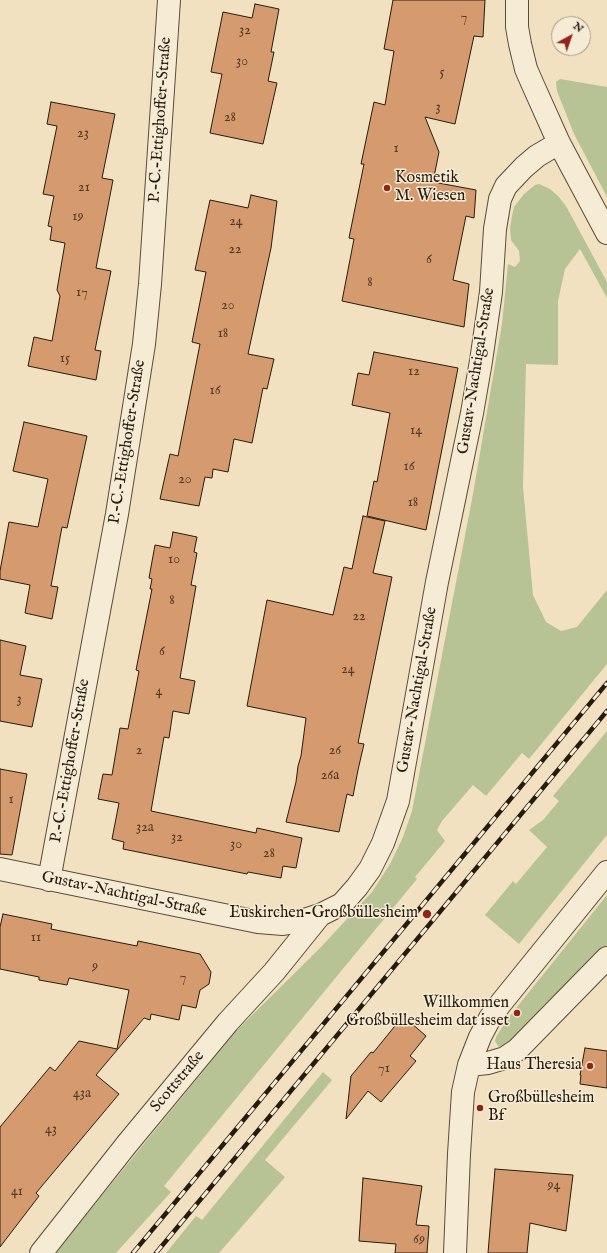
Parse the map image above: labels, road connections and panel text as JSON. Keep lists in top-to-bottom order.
{
  "streets": {
    "street": ["P.-C.-Ettighoffer-Straße", "Gustav-Nachtigal-Straße", "Scottstraße"]
  },
  "crossings": [
    ["P.-C.-Ettighoffer-Straße", "Gustav-Nachtigal-Straße"],
    ["Gustav-Nachtigal-Straße", "Scottstraße"]
  ],
  "places": [
    "Kosmetik M. Wiesen",
    "Euskirchen-Großbüllesheim",
    "Willkommen Großbüllesheim dat isset",
    "Haus Theresia",
    "Großbüllesheim Bf"
  ],
  "house_numbers": [
    "7",
    "32",
    "30",
    "5",
    "3",
    "28",
    "23",
    "1",
    "21",
    "19",
    "24",
    "22",
    "6",
    "8",
    "17",
    "20",
    "18",
    "15",
    "12",
    "16",
    "14",
    "16",
    "20",
    "18",
    "10",
    "8",
    "22",
    "6",
    "24",
    "4",
    "3",
    "2",
    "26",
    "26a",
    "1",
    "32a",
    "32",
    "30",
    "28",
    "11",
    "9",
    "7",
    "71",
    "43a",
    "43",
    "94",
    "41",
    "69"
  ],
  "north": "top right"
}
